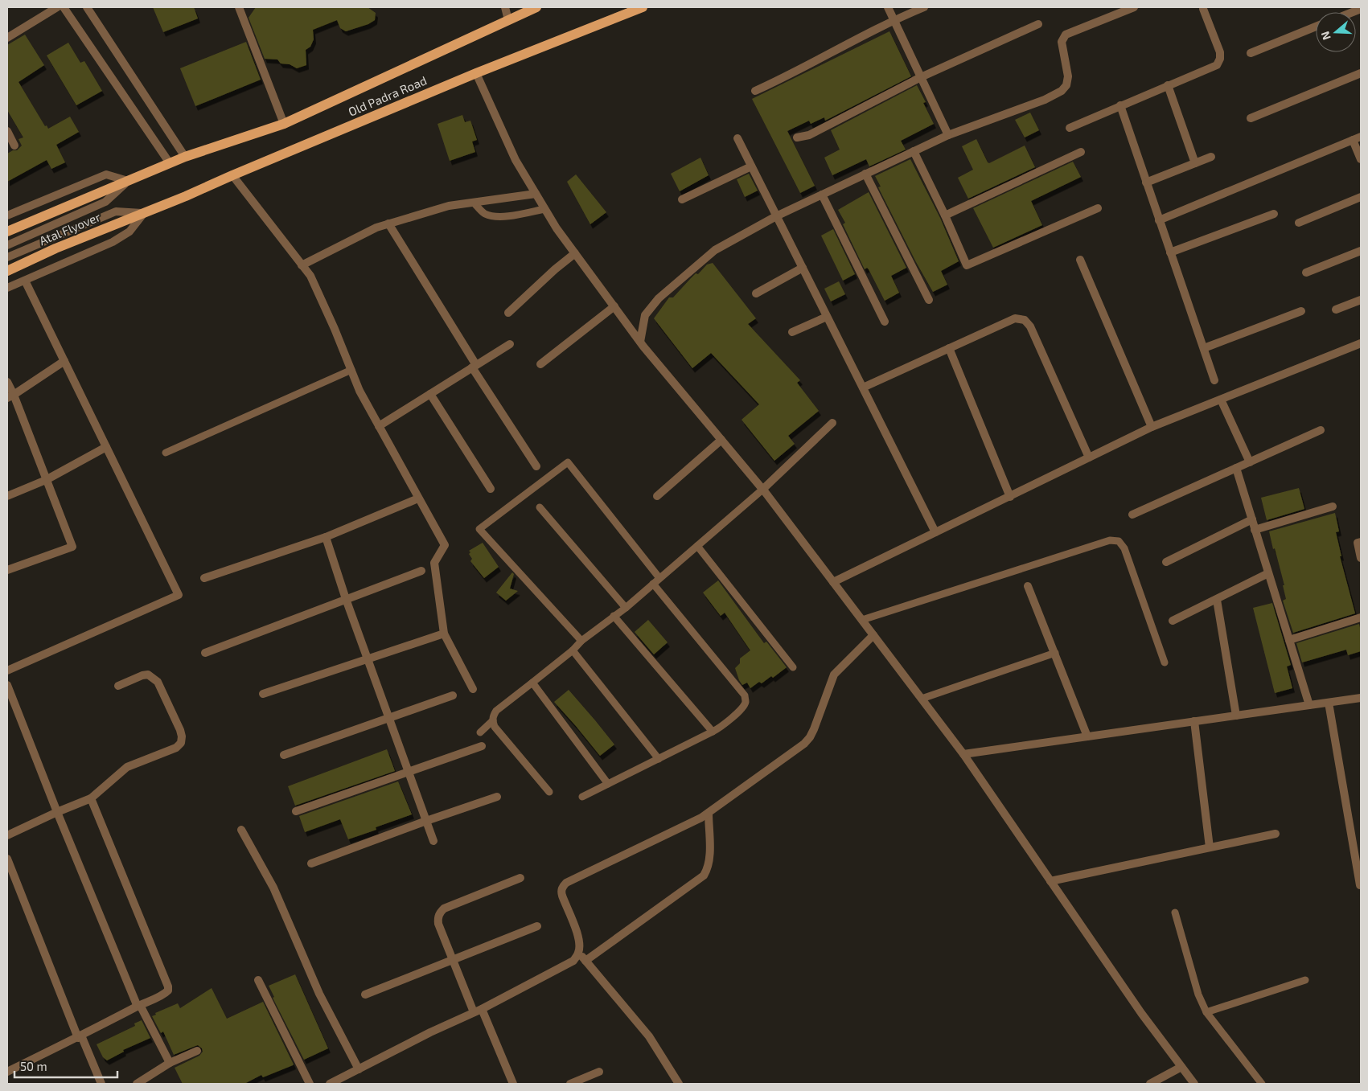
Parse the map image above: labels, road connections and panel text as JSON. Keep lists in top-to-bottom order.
{
  "streets": {
    "main road": ["Old Padra Road", "Atal Flyover"]
  },
  "crossings": [
    ["Old Padra Road", "Atal Flyover"]
  ],
  "scale_bar": "50 m",
  "north": "left"
}
